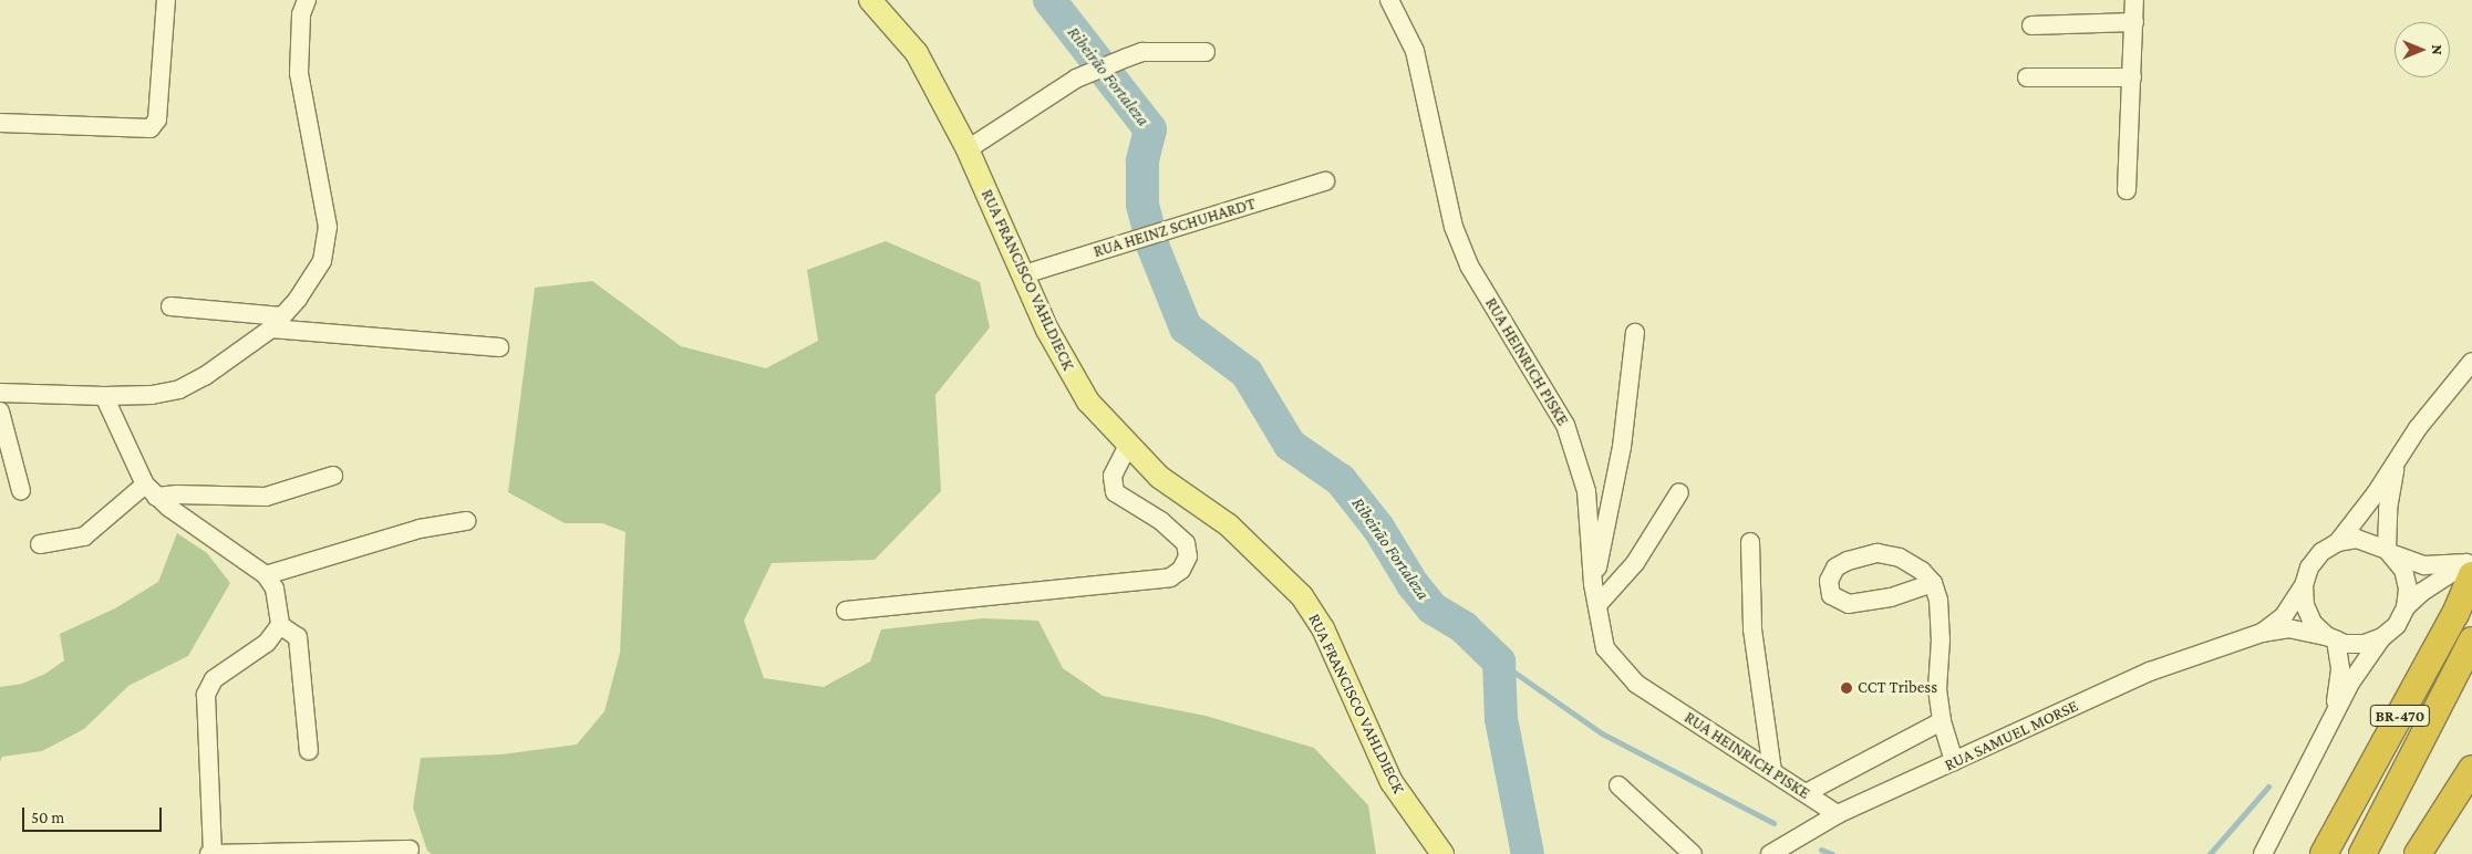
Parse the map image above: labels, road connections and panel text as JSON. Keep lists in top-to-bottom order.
{
  "streets": {
    "highway": ["BR-470"],
    "main road": ["RUA FRANCISCO VAHLDIECK"],
    "street": ["RUA HEINZ SCHUHARDT", "RUA HEINRICH PISKE", "RUA SAMUEL MORSE"]
  },
  "crossings": [
    ["RUA HEINZ SCHUHARDT", "RUA FRANCISCO VAHLDIECK"],
    ["RUA HEINRICH PISKE", "RUA SAMUEL MORSE"]
  ],
  "water": ["Ribeirão Fortaleza"],
  "places": ["CCT Tribess"],
  "scale_bar": "50 m",
  "north": "right"
}
